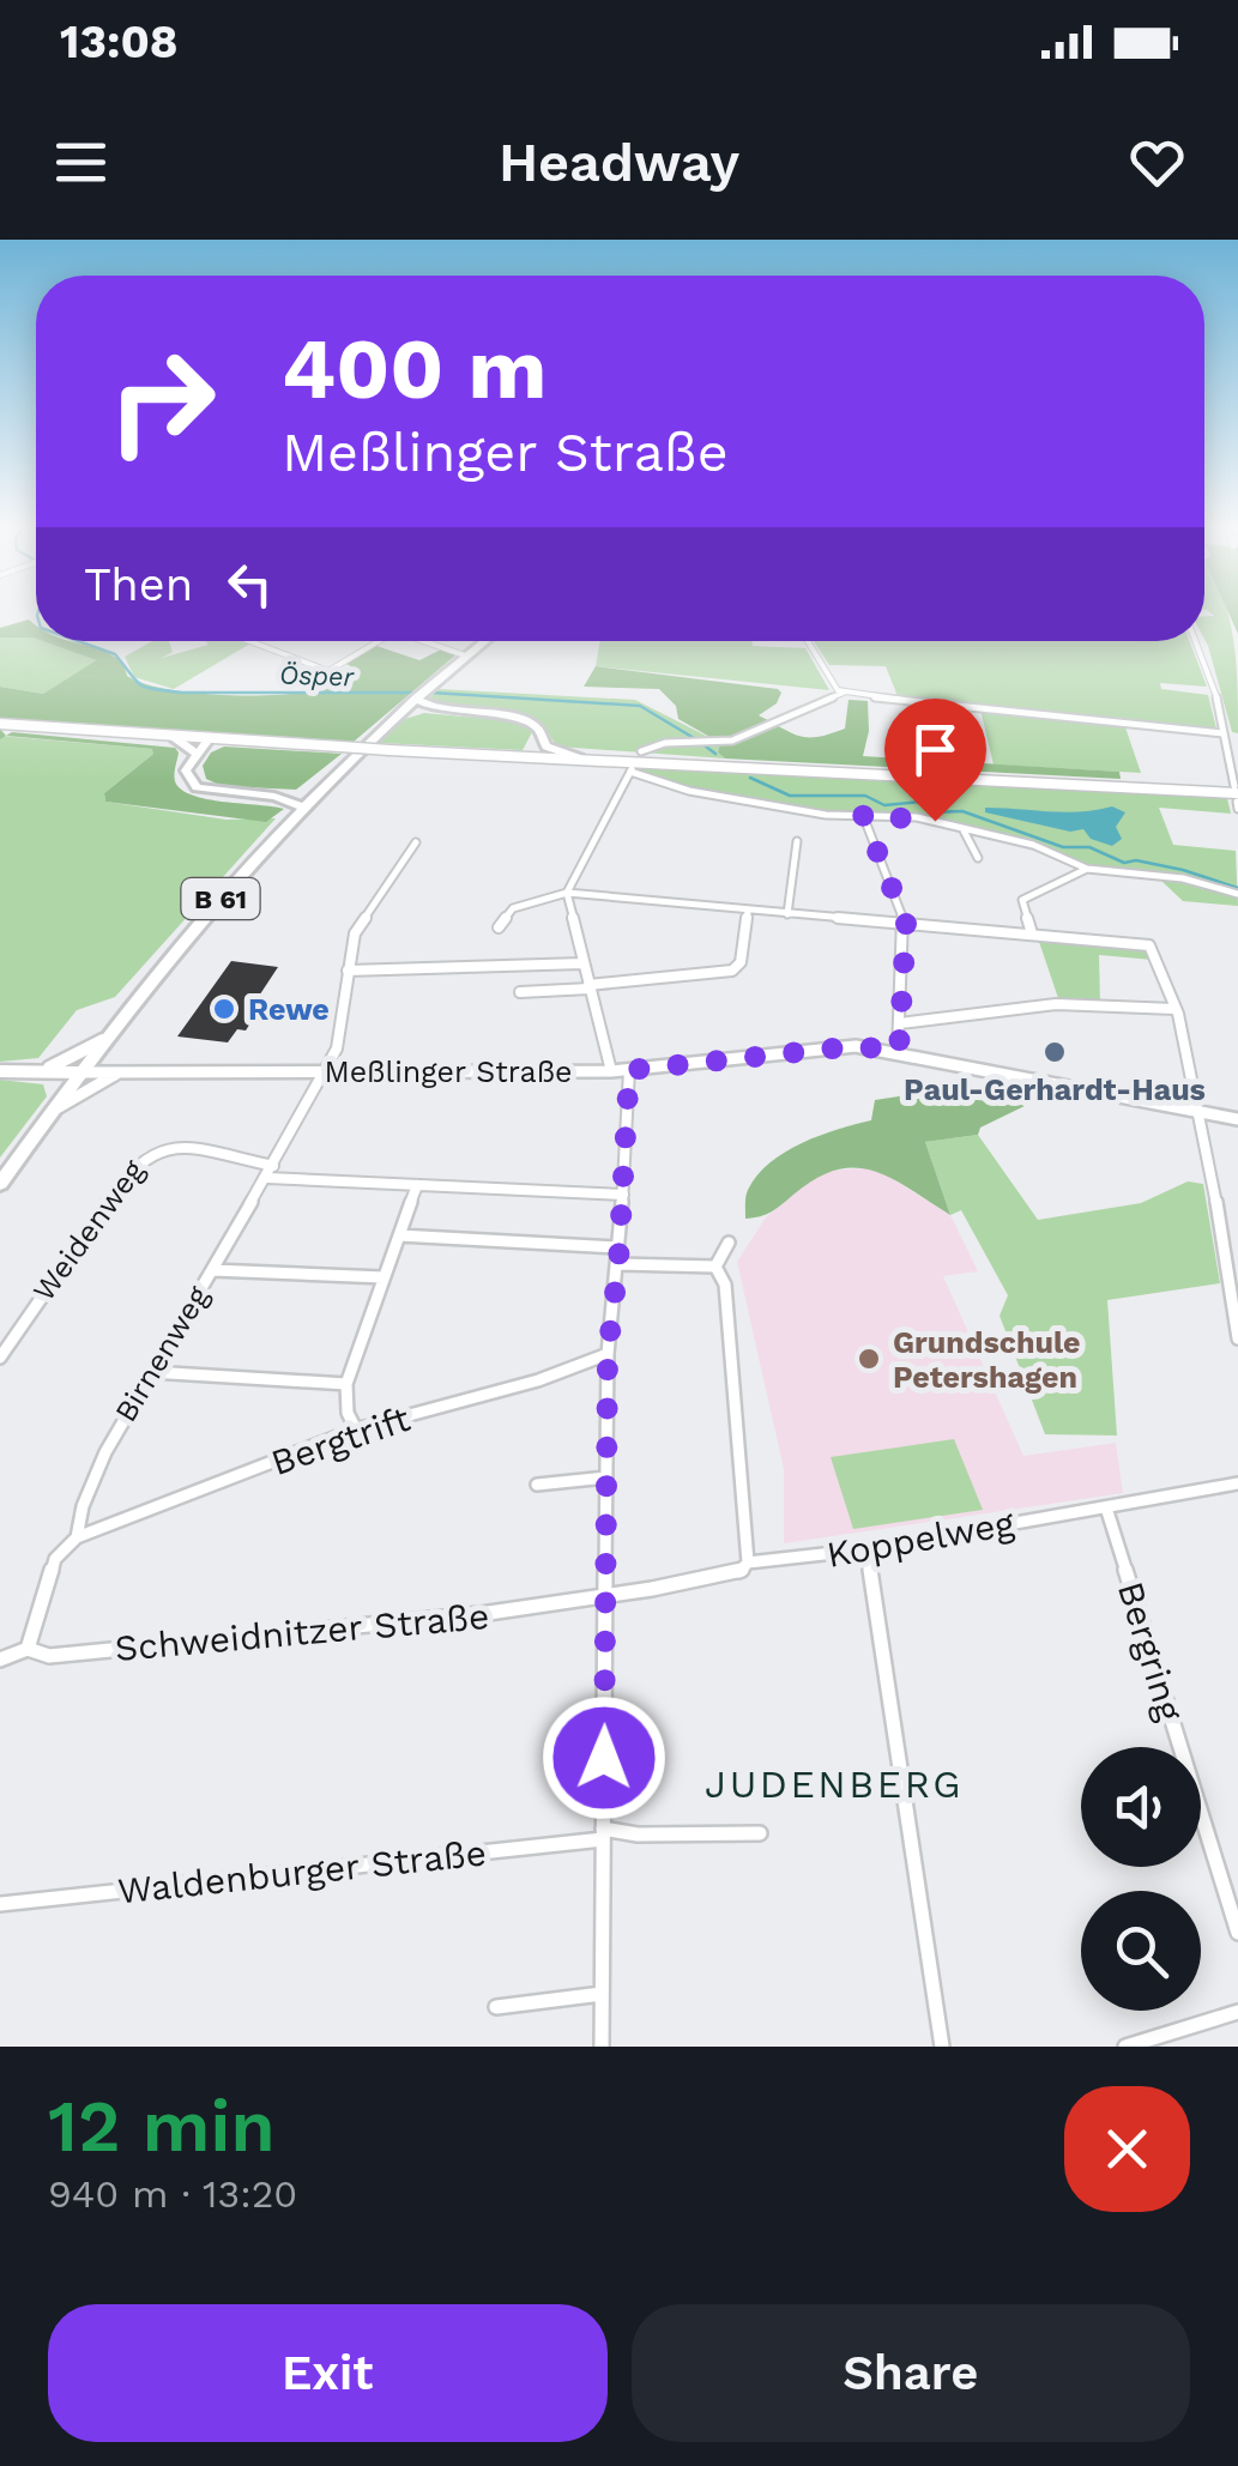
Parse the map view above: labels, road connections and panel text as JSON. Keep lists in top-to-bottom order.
{
  "streets": {
    "main road": ["B 61"],
    "street": [
      "Meßlinger Straße",
      "Weidenweg",
      "Birnenweg",
      "Bergtrift",
      "Koppelweg",
      "Schweidnitzer Straße",
      "Bergring",
      "Waldenburger Straße"
    ]
  },
  "crossings": [
    ["B 61", "Meßlinger Straße"],
    ["Meßlinger Straße", "Birnenweg"],
    ["Weidenweg", "Birnenweg"],
    ["Birnenweg", "Bergtrift"],
    ["Birnenweg", "Schweidnitzer Straße"],
    ["Koppelweg", "Schweidnitzer Straße"],
    ["Koppelweg", "Bergring"]
  ],
  "districts": ["JUDENBERG"],
  "water": ["Ösper"],
  "places": ["Rewe", "Paul-Gerhardt-Haus", "Grundschule Petershagen"],
  "page": {
    "status": "13:08",
    "header": "Headway",
    "turn": ["400 m", "Meßlinger Straße"],
    "then": "Then",
    "heading": ["12 min", "940 m · 13:20"],
    "buttons": ["Exit", "Share"]
  }
}
